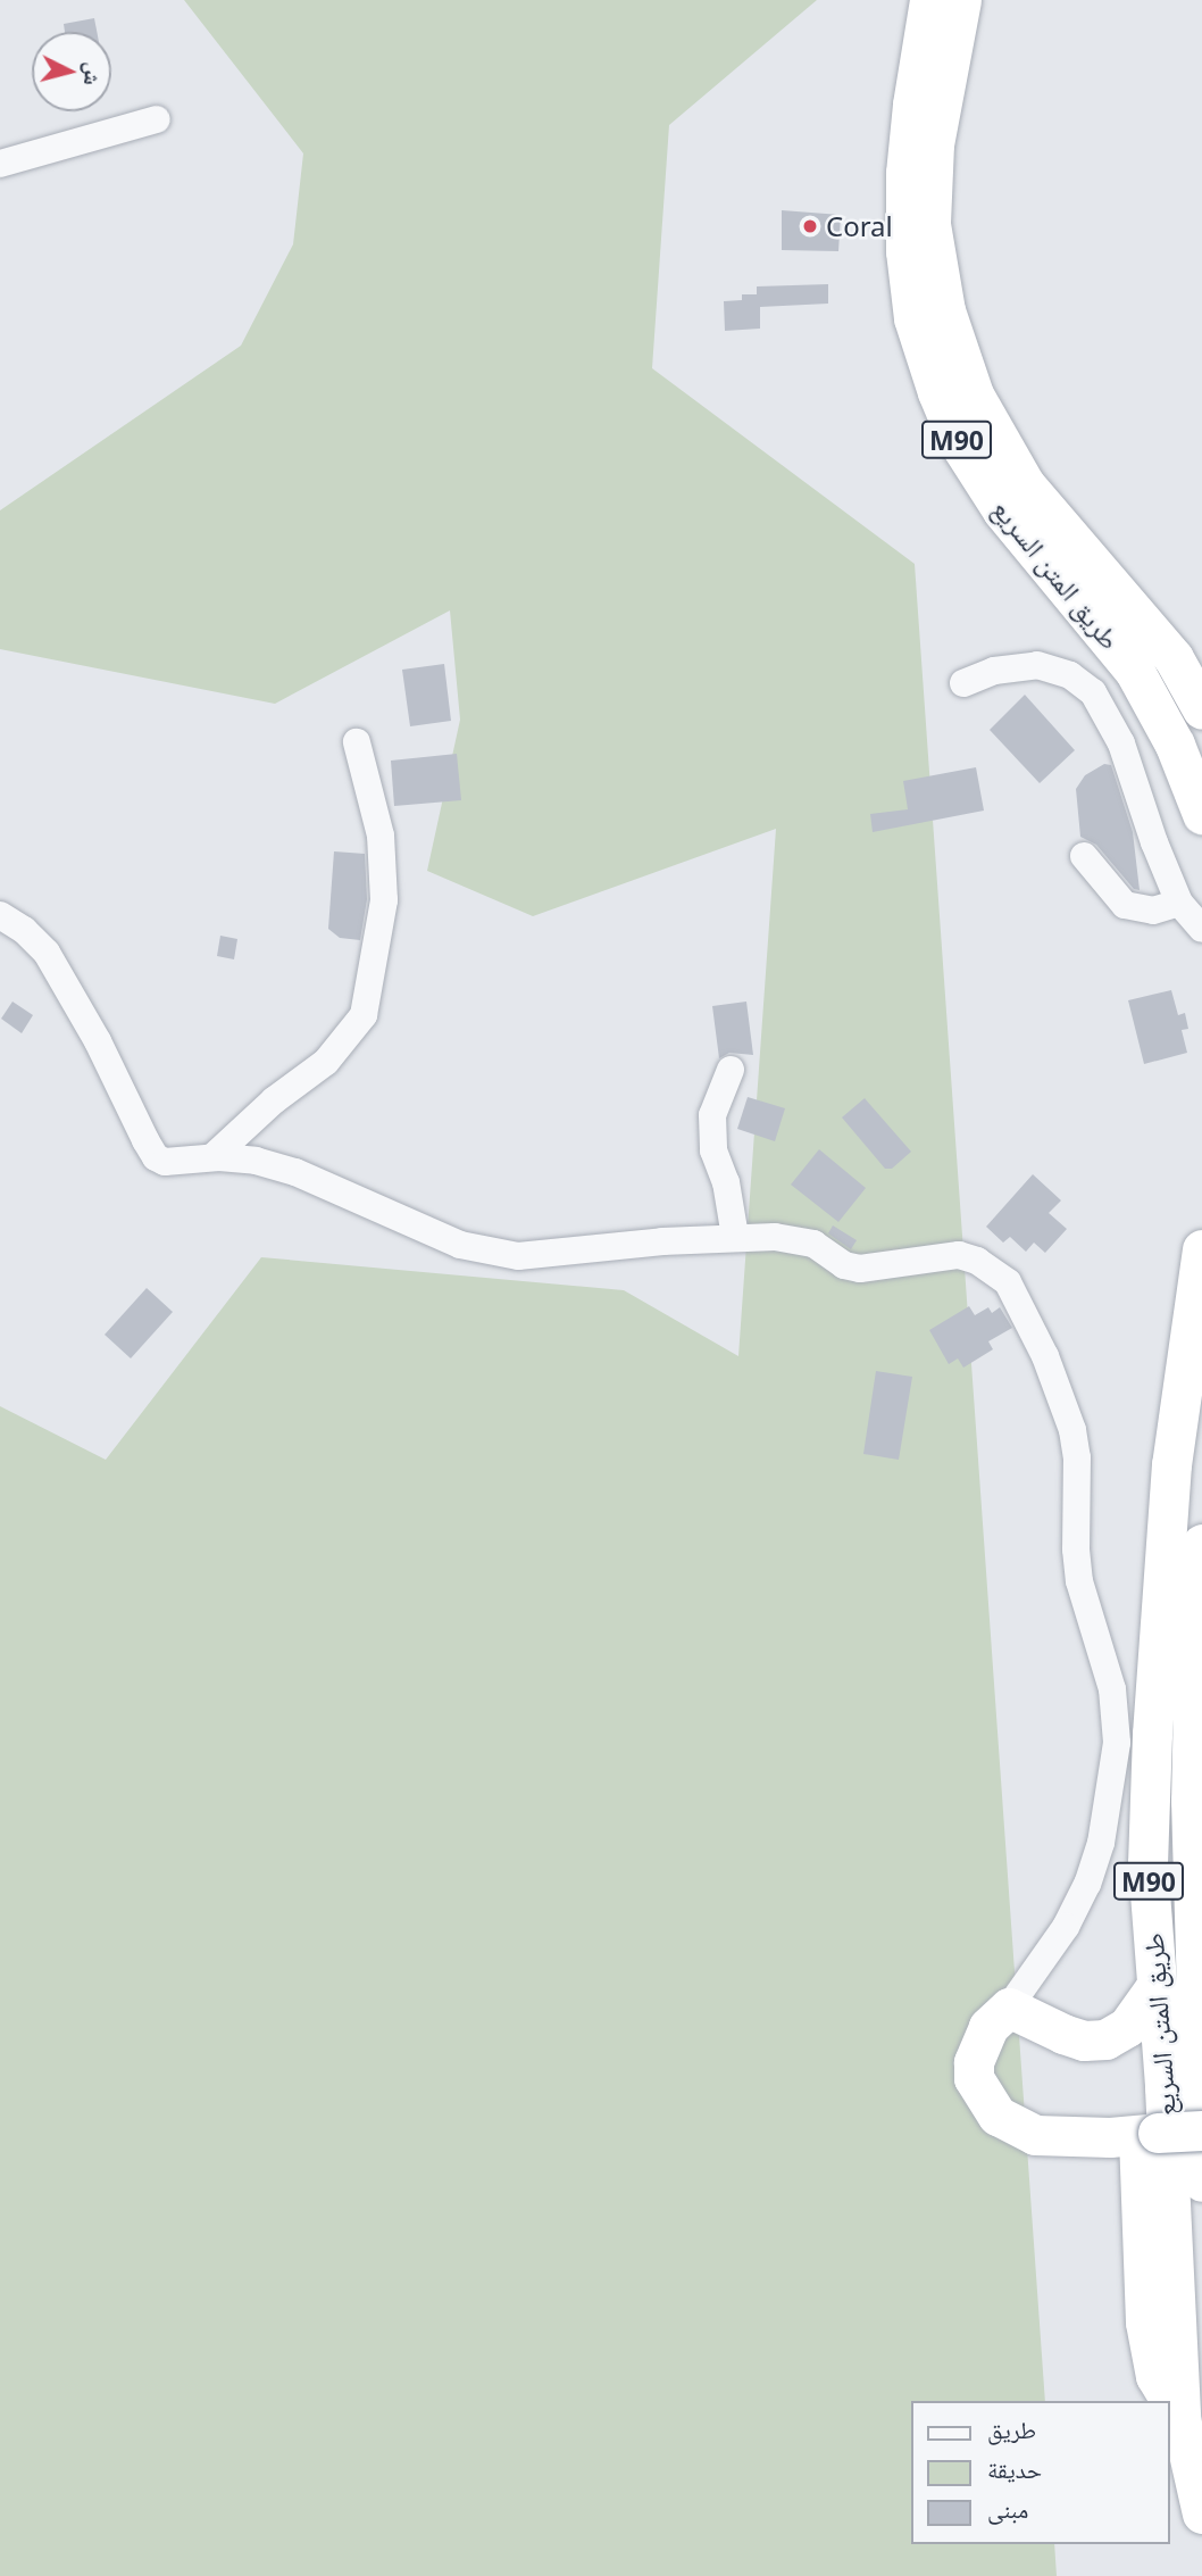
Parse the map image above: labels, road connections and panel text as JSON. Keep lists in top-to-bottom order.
{
  "streets": {
    "highway": ["M90", "طريق المتن السريع"]
  },
  "places": ["Coral"],
  "legend": ["طريق", "حديقة", "مبنى"],
  "north": "right"
}
